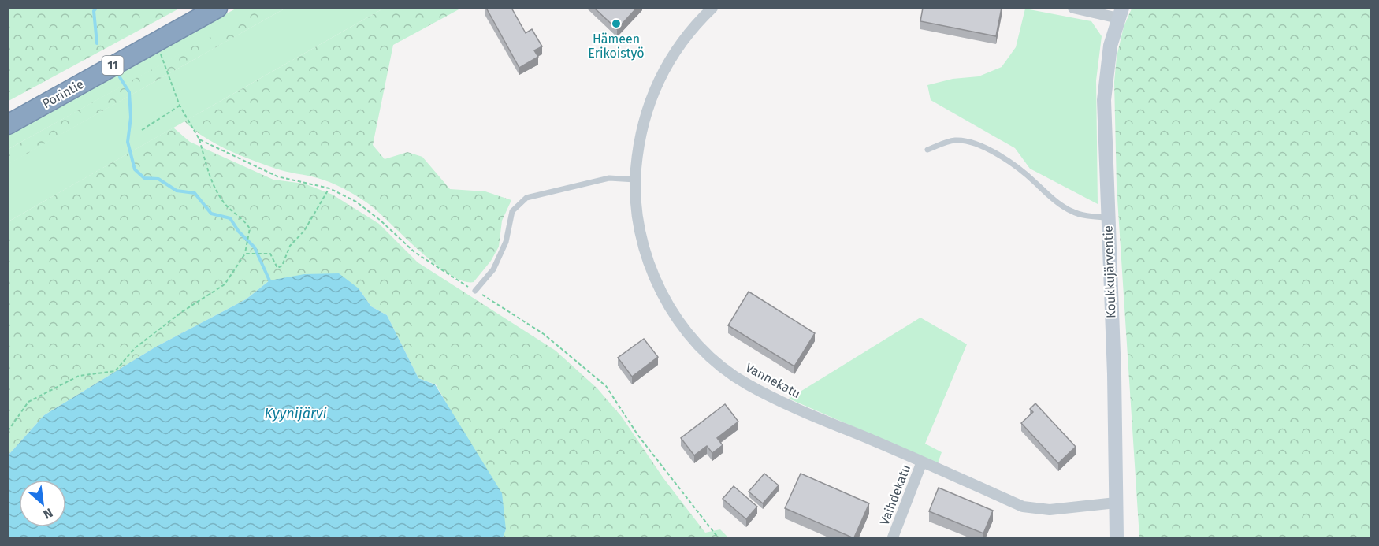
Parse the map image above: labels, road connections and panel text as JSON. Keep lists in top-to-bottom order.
{
  "streets": {
    "highway": ["11", "Porintie"],
    "street": ["Koukkujärventie", "Vannekatu", "Vaihdekatu"]
  },
  "crossings": [
    ["Koukkujärventie", "Vannekatu"],
    ["Vannekatu", "Vaihdekatu"]
  ],
  "water": ["Kyynijärvi"],
  "places": ["Hämeen Erikoistyö"],
  "north": "bottom right"
}
